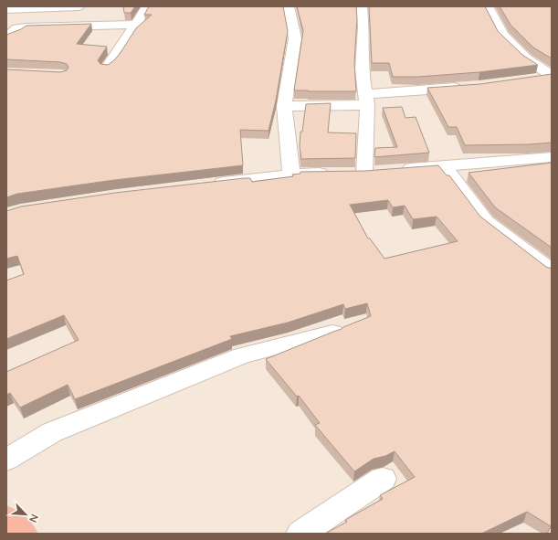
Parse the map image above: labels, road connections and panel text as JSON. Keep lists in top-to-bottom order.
{
  "north": "bottom right"
}
